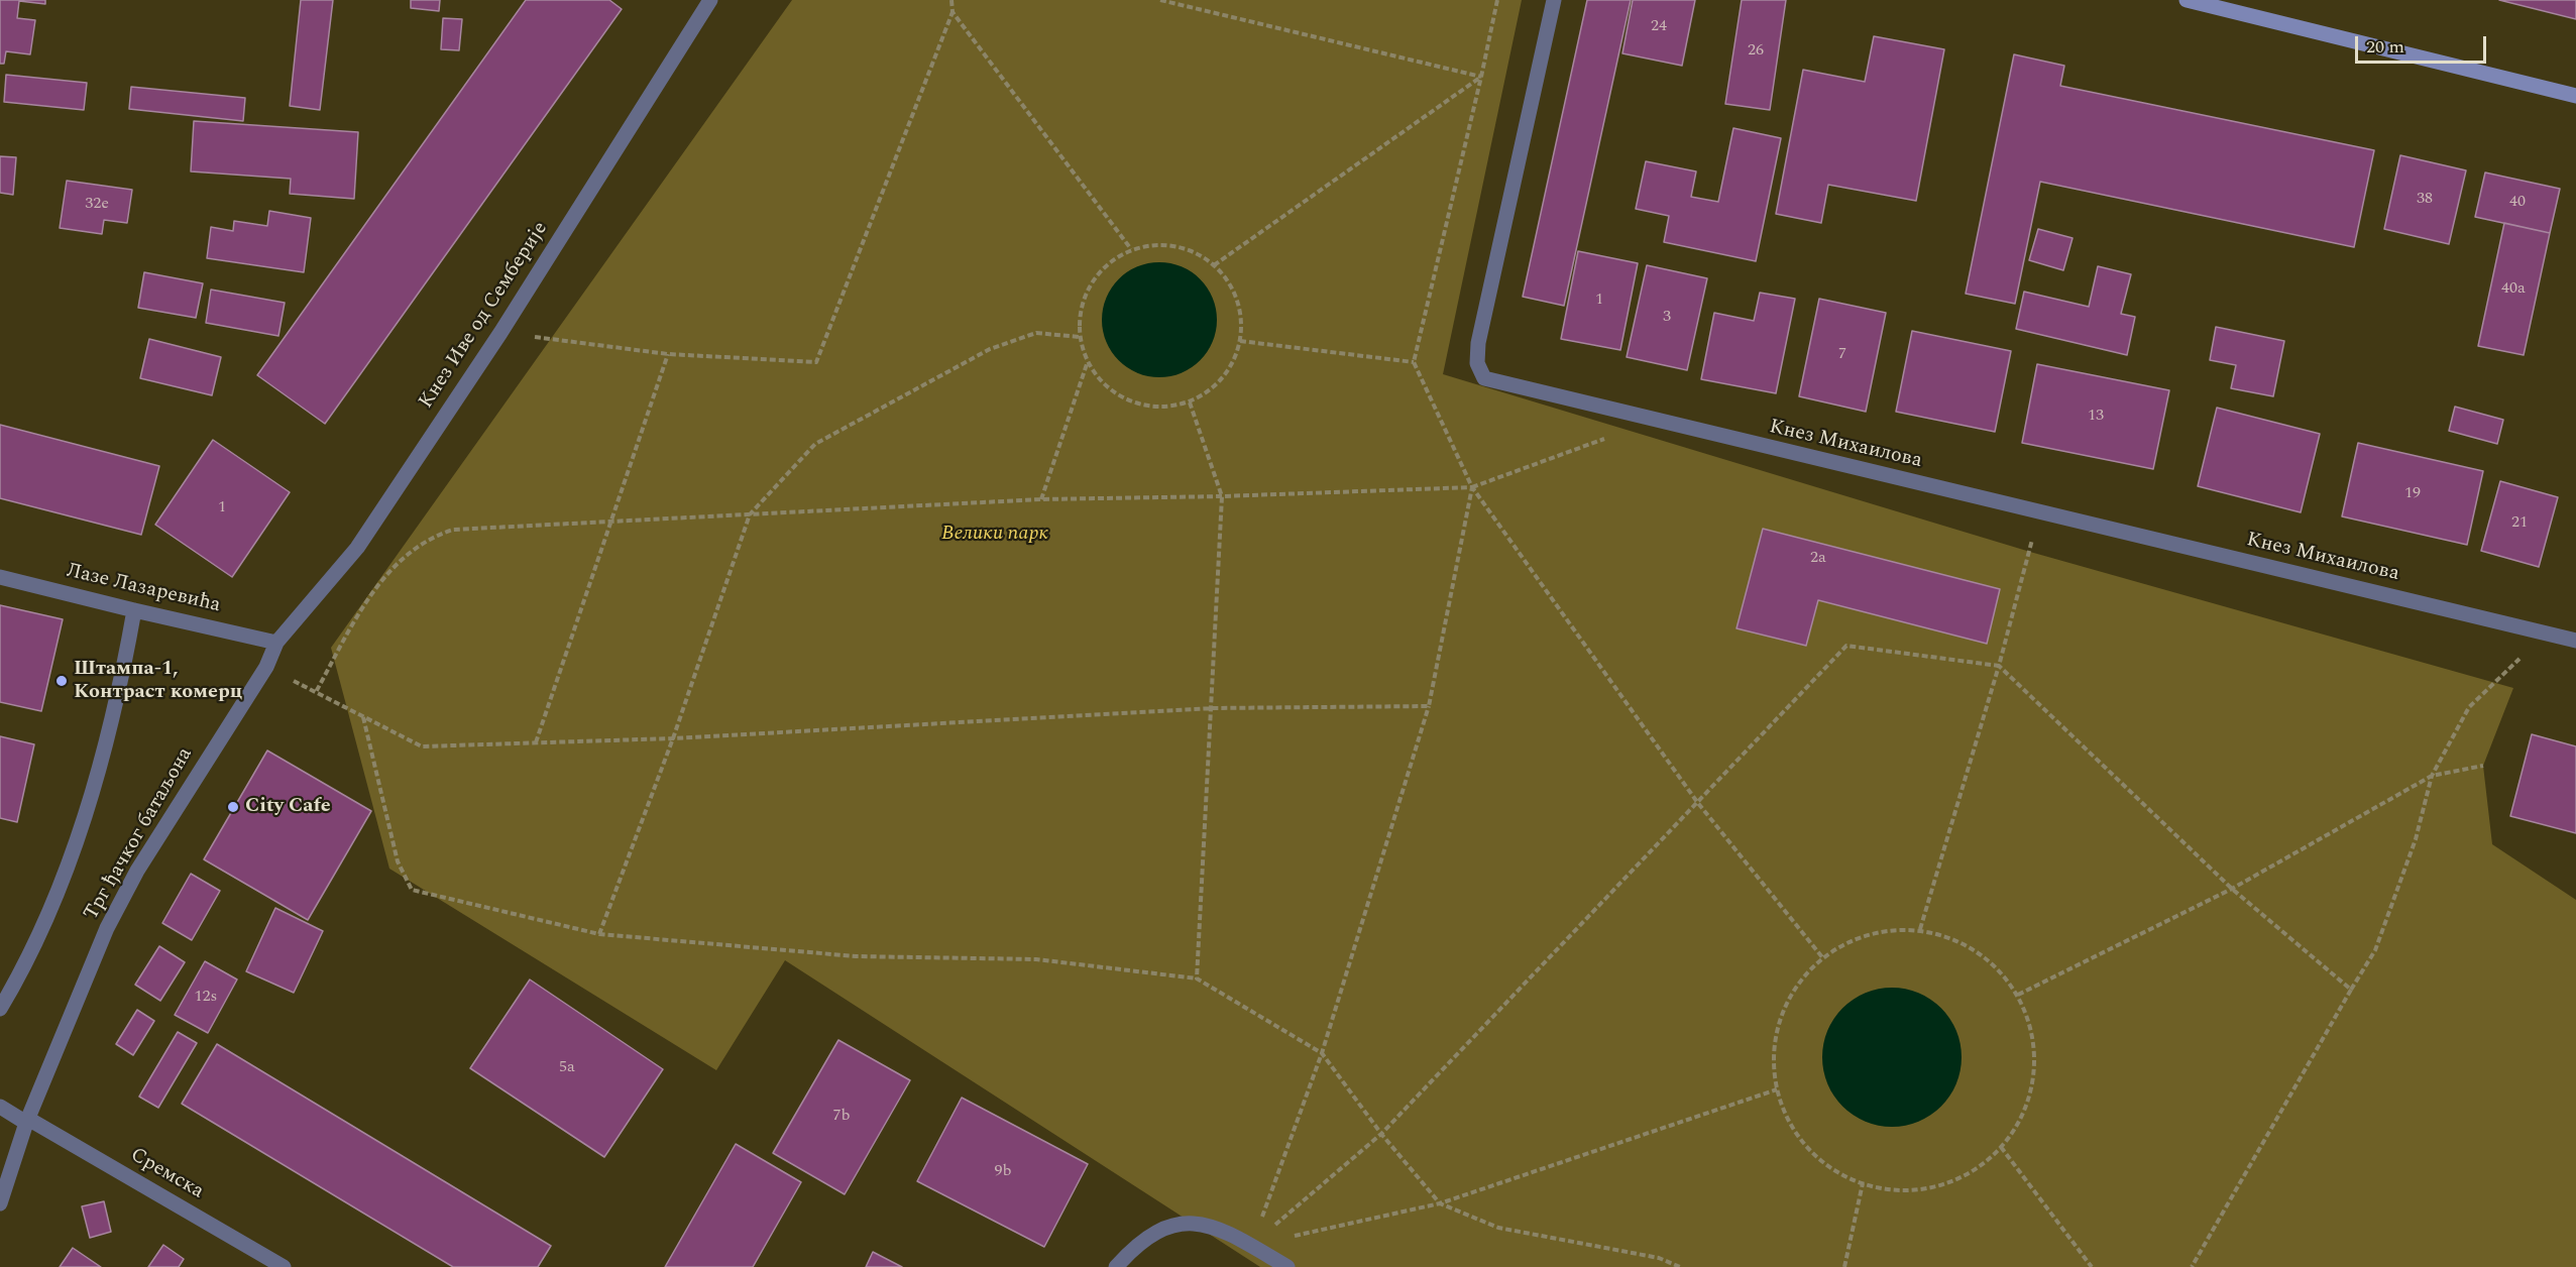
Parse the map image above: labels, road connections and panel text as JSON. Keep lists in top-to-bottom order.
{
  "streets": {
    "street": [
      "Кнез Иве од Семберије",
      "Кнез Михаилова",
      "Лазе Лазаревића",
      "Трг ђачког батаљона",
      "Сремска"
    ]
  },
  "crossings": [
    ["Кнез Иве од Семберије", "Лазе Лазаревића"],
    ["Кнез Иве од Семберије", "Трг ђачког батаљона"],
    ["Лазе Лазаревића", "Трг ђачког батаљона"],
    ["Трг ђачког батаљона", "Сремска"]
  ],
  "parks": ["Велики парк"],
  "places": ["Штампа-1, Контраст комерц", "City Cafe"],
  "house_numbers": [
    "24",
    "26",
    "38",
    "40",
    "32e",
    "40a",
    "1",
    "3",
    "7",
    "13",
    "19",
    "1",
    "21",
    "2a",
    "12s",
    "5a",
    "7b",
    "9b"
  ],
  "scale_bar": "20 m"
}
